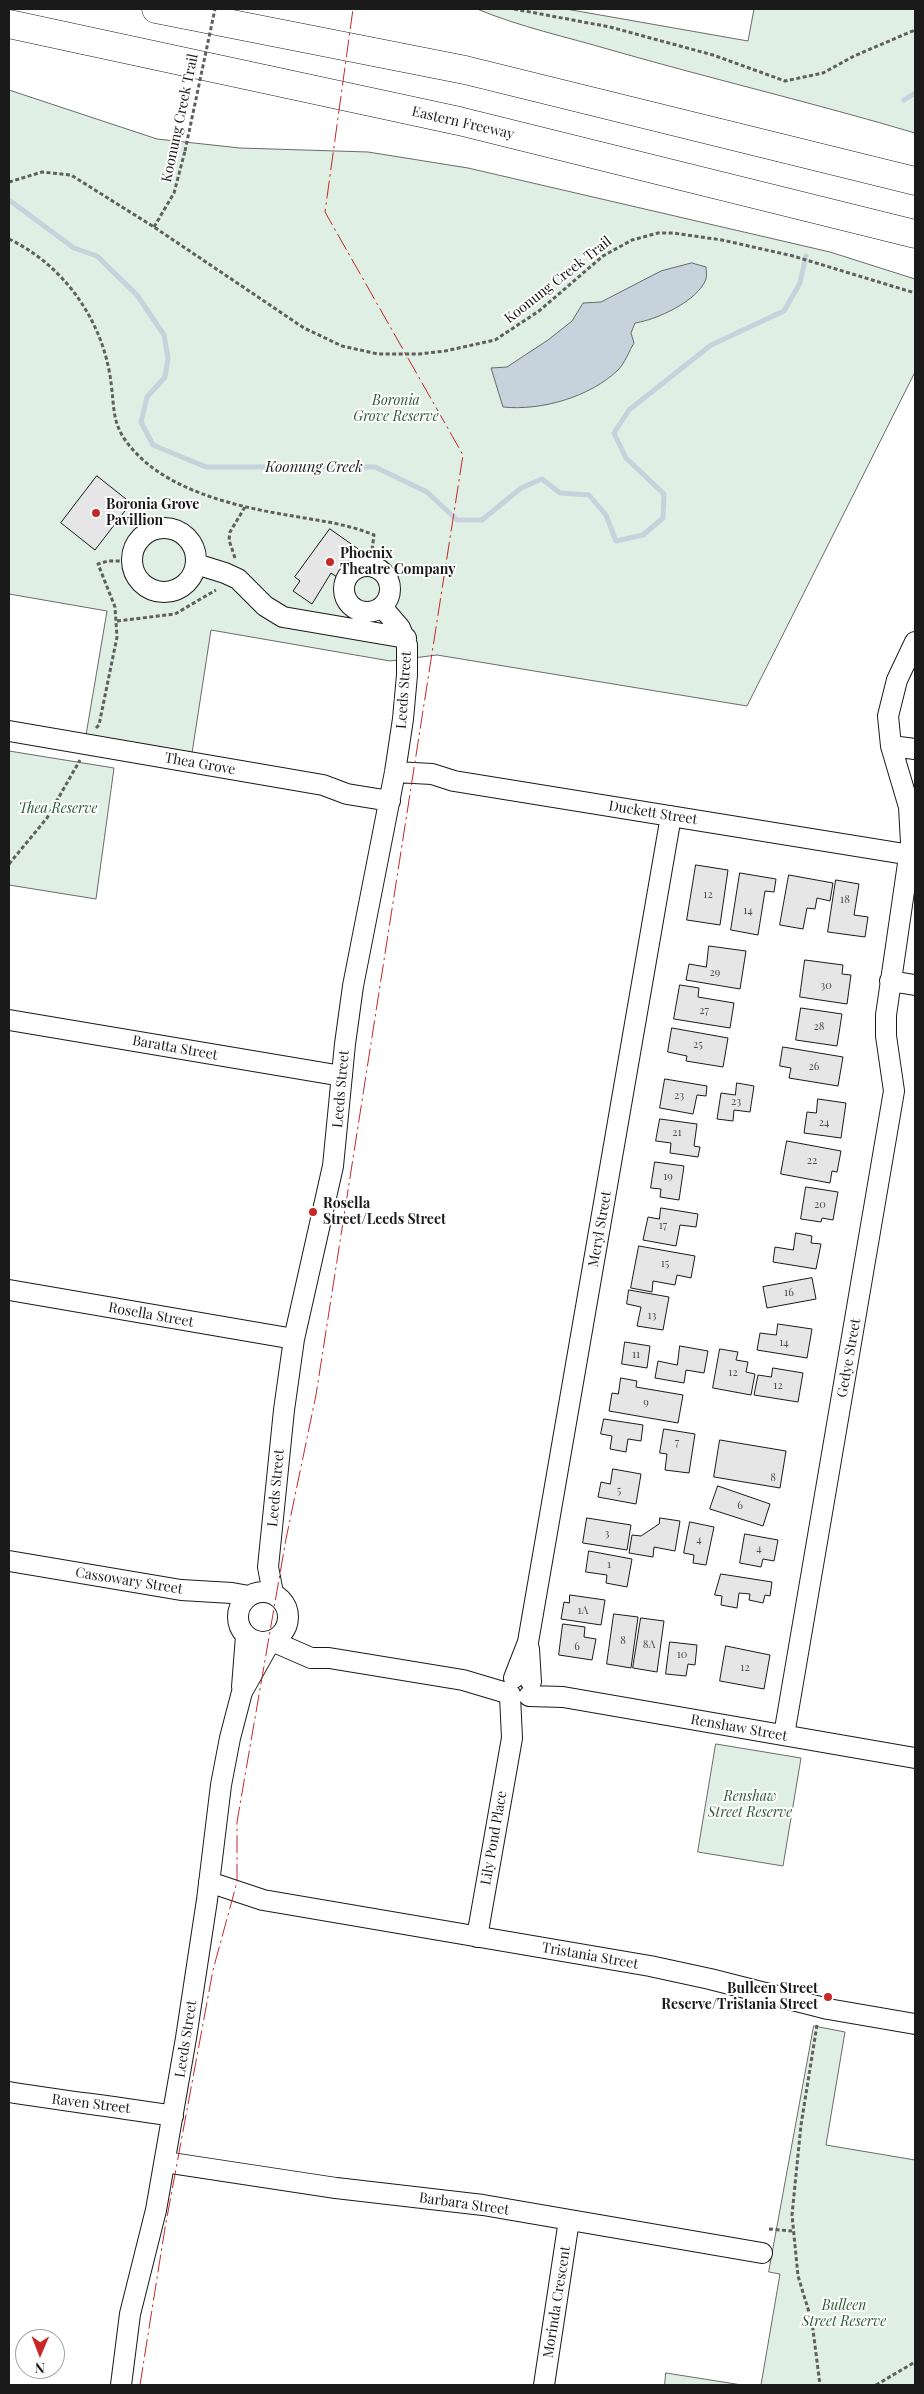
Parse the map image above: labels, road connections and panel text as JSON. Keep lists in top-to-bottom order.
{
  "streets": {
    "highway": ["Eastern Freeway"],
    "street": [
      "Leeds Street",
      "Thea Grove",
      "Duckett Street",
      "Baratta Street",
      "Meryl Street",
      "Rosella Street",
      "Gedye Street",
      "Cassowary Street",
      "Renshaw Street",
      "Lily Pond Place",
      "Tristania Street",
      "Raven Street",
      "Barbara Street",
      "Morinda Crescent"
    ],
    "path": ["Koonung Creek Trail"]
  },
  "crossings": [
    ["Leeds Street", "Thea Grove"],
    ["Leeds Street", "Duckett Street"],
    ["Leeds Street", "Baratta Street"],
    ["Leeds Street", "Rosella Street"],
    ["Leeds Street", "Cassowary Street"],
    ["Leeds Street", "Renshaw Street"],
    ["Leeds Street", "Tristania Street"],
    ["Leeds Street", "Raven Street"],
    ["Leeds Street", "Barbara Street"],
    ["Duckett Street", "Meryl Street"],
    ["Duckett Street", "Gedye Street"],
    ["Meryl Street", "Renshaw Street"],
    ["Meryl Street", "Lily Pond Place"],
    ["Gedye Street", "Renshaw Street"],
    ["Cassowary Street", "Renshaw Street"],
    ["Renshaw Street", "Lily Pond Place"],
    ["Lily Pond Place", "Tristania Street"],
    ["Barbara Street", "Morinda Crescent"]
  ],
  "water": ["Koonung Creek"],
  "parks": [
    "Boronia Grove Reserve",
    "Thea Reserve",
    "Renshaw Street Reserve",
    "Bulleen Street Reserve"
  ],
  "places": [
    "Boronia Grove Pavillion",
    "Phoenix Theatre Company",
    "Rosella Street/Leeds Street",
    "Bulleen Street Reserve/Tristania Street"
  ],
  "house_numbers": [
    "12",
    "18",
    "14",
    "29",
    "30",
    "27",
    "28",
    "25",
    "26",
    "23",
    "23",
    "24",
    "21",
    "22",
    "19",
    "20",
    "17",
    "15",
    "16",
    "13",
    "14",
    "11",
    "12",
    "12",
    "9",
    "7",
    "8",
    "5",
    "6",
    "3",
    "4",
    "4",
    "1",
    "1A",
    "8",
    "8A",
    "6",
    "10",
    "12"
  ],
  "north": "bottom"
}
